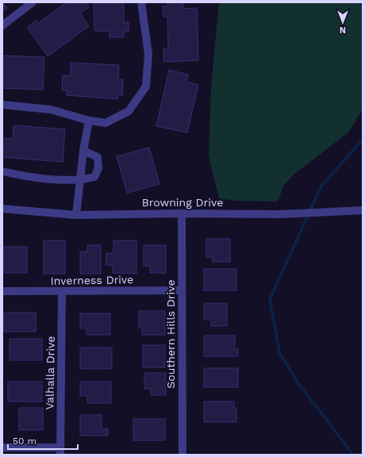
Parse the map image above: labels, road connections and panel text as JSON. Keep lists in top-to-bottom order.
{
  "streets": {
    "street": [
      "Browning Drive",
      "Inverness Drive",
      "Southern Hills Drive",
      "Valhalla Drive"
    ]
  },
  "crossings": [
    ["Browning Drive", "Southern Hills Drive"],
    ["Inverness Drive", "Southern Hills Drive"],
    ["Inverness Drive", "Valhalla Drive"]
  ],
  "scale_bar": "50 m",
  "north": "bottom"
}
